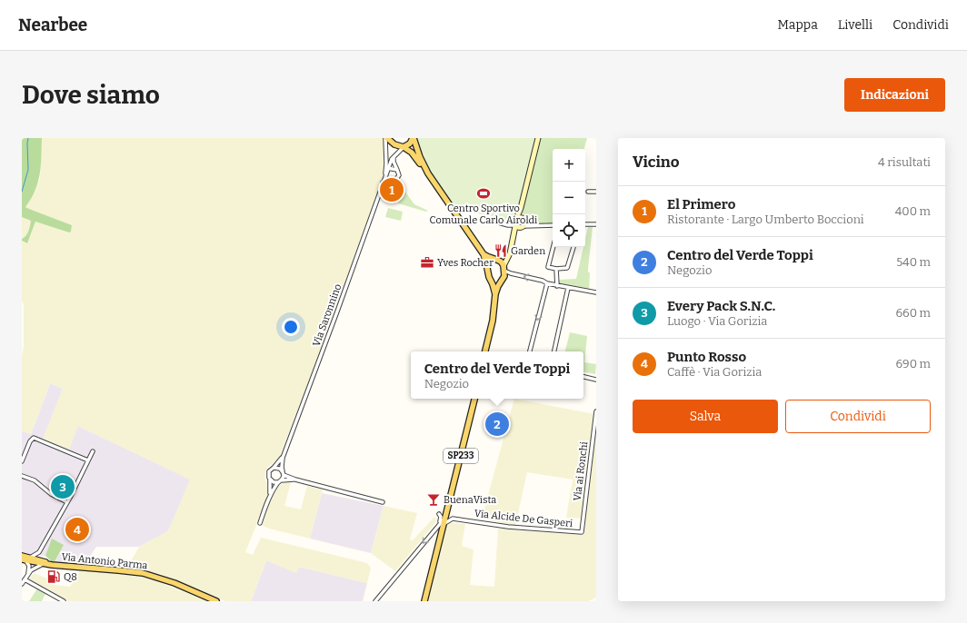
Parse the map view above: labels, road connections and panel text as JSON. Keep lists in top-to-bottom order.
{
  "streets": {
    "main road": ["SP233", "Via Antonio Parma"],
    "street": ["Via Saronnino", "Via ai Ronchi", "Via Alcide De Gasperi"]
  },
  "crossings": [
    ["SP233", "Via Alcide De Gasperi"],
    ["Via ai Ronchi", "Via Alcide De Gasperi"]
  ],
  "one_way": ["Via Alcide De Gasperi"],
  "places": {
    "sports": ["Centro Sportivo Comunale Carlo Airoldi"],
    "restaurant": ["Garden"],
    "office": ["Yves Rocher"],
    "bar": ["BuenaVista"],
    "fuel station": ["Q8"]
  },
  "page": {
    "header": "Nearbee",
    "nav": ["Mappa", "Livelli", "Condividi"],
    "buttons": [
      "Indicazioni",
      ["Salva", "Condividi"]
    ],
    "title": "Dove siamo",
    "heading": ["Vicino", "4 risultati"],
    "map_buttons": ["+", "−"],
    "pins": [
      "1",
      "2",
      "3",
      "4"
    ],
    "list": [
      {
        "mark": "1",
        "name": "El Primero",
        "note": "Ristorante · Largo Umberto Boccioni",
        "value": "400 m"
      },
      {
        "mark": "2",
        "name": "Centro del Verde Toppi",
        "note": "Negozio",
        "value": "540 m"
      },
      {
        "mark": "3",
        "name": "Every Pack S.N.C.",
        "note": "Luogo · Via Gorizia",
        "value": "660 m"
      },
      {
        "mark": "4",
        "name": "Punto Rosso",
        "note": "Caffè · Via Gorizia",
        "value": "690 m"
      }
    ],
    "popup": ["Centro del Verde Toppi", "Negozio"]
  }
}
